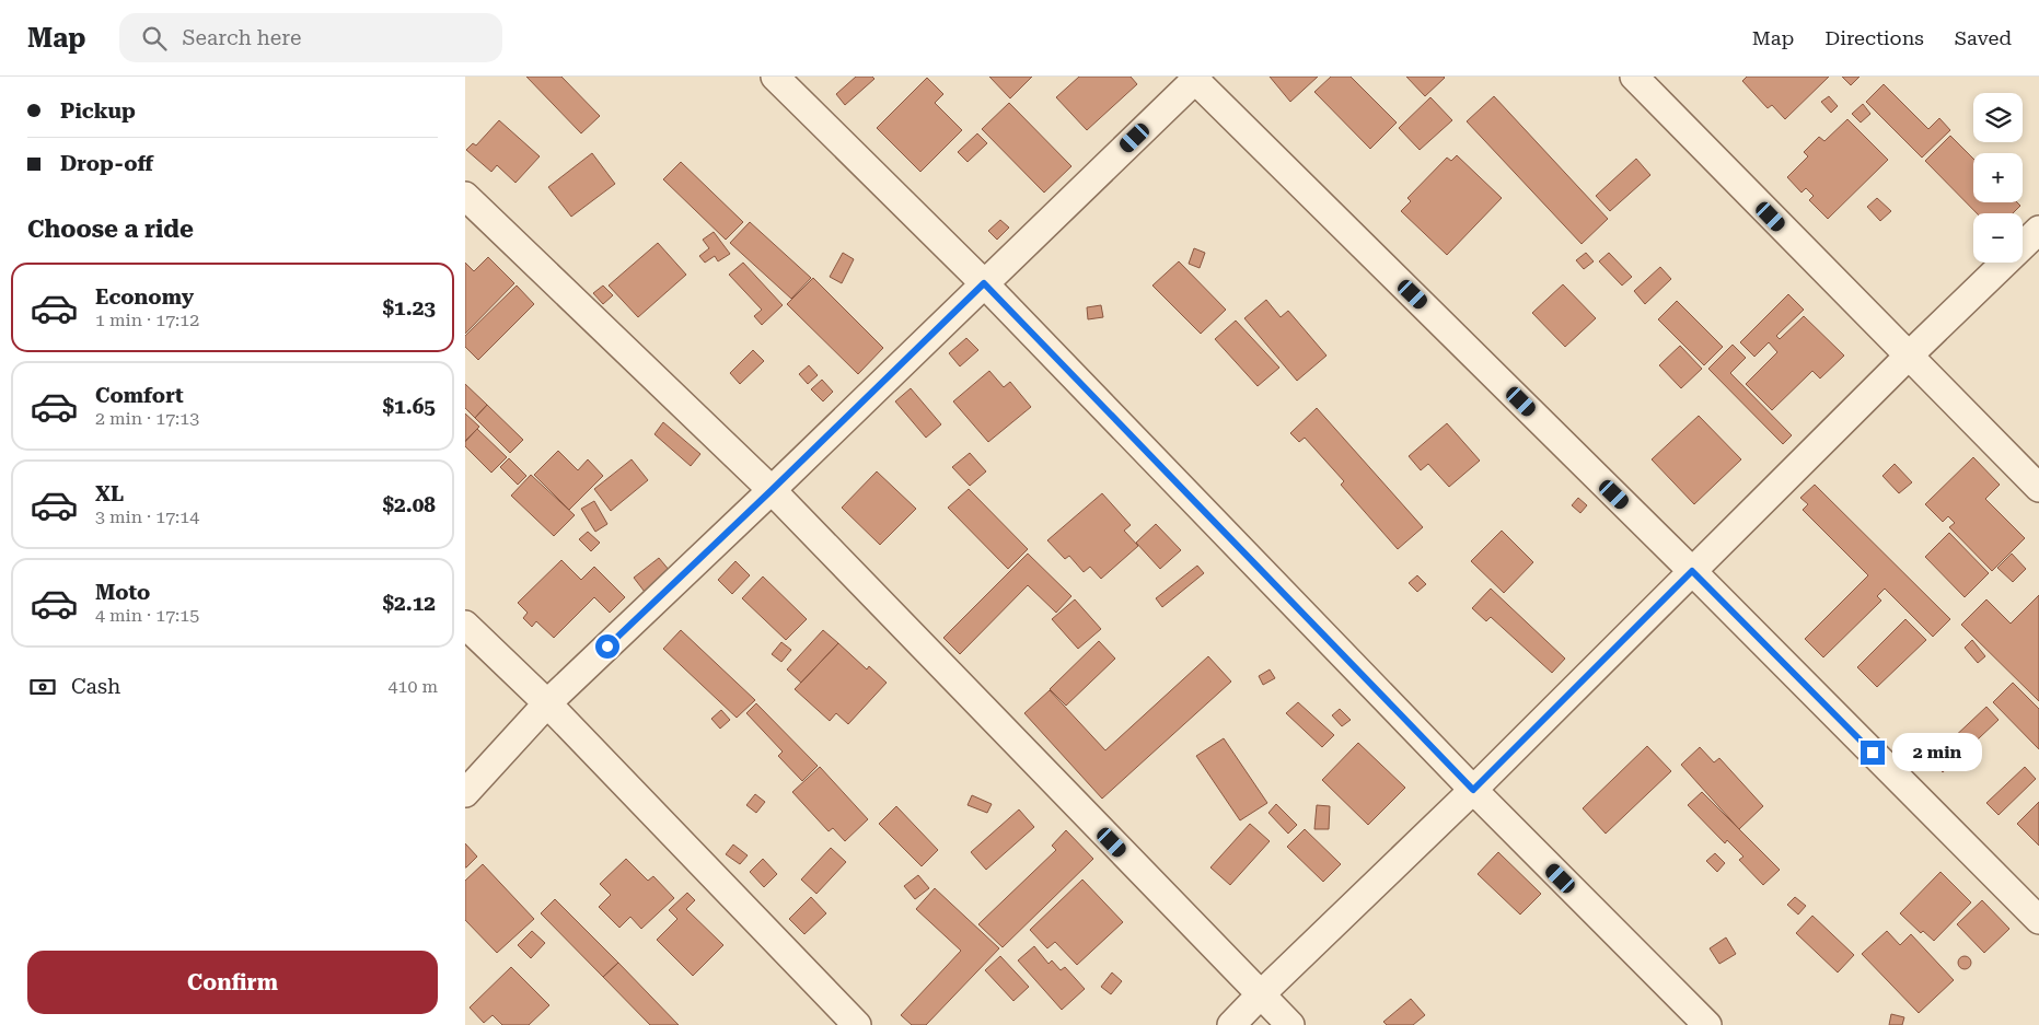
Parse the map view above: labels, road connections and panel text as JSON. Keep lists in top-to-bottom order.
{
  "page": {
    "header": "Map",
    "search": "Search here",
    "nav": ["Map", "Directions", "Saved"],
    "banner": ["Pickup", "Drop-off"],
    "map_buttons": ["+", "−"],
    "heading": "Choose a ride",
    "list": [
      {
        "name": "Economy",
        "note": "1 min · 17:12",
        "value": "$1.23"
      },
      {
        "name": "Comfort",
        "note": "2 min · 17:13",
        "value": "$1.65"
      },
      {
        "name": "XL",
        "note": "3 min · 17:14",
        "value": "$2.08"
      },
      {
        "name": "Moto",
        "note": "4 min · 17:15",
        "value": "$2.12"
      }
    ],
    "pay": ["Cash", "410 m"],
    "bubble": "2 min",
    "buttons": "Confirm"
  }
}
